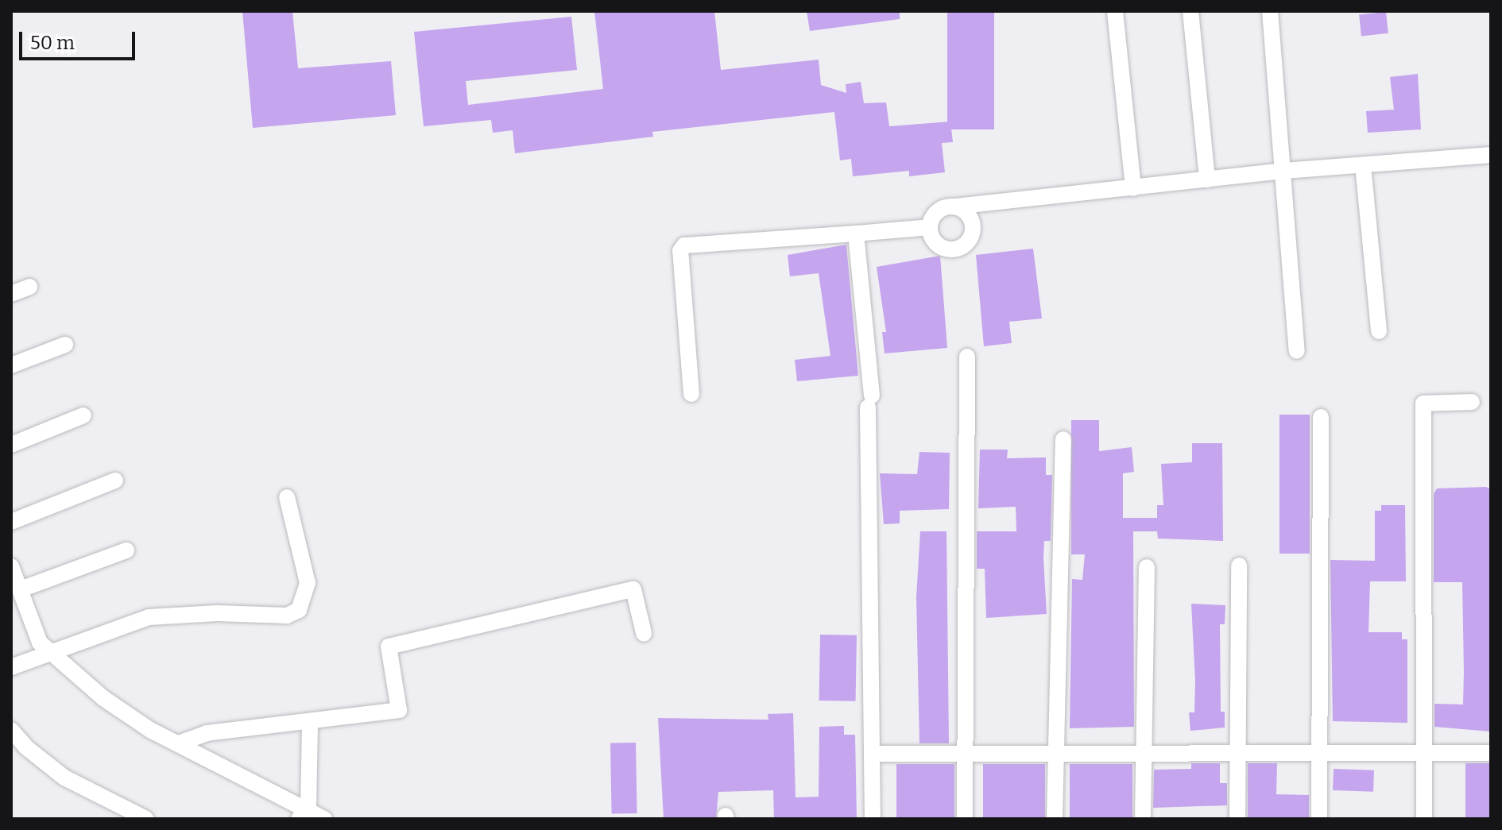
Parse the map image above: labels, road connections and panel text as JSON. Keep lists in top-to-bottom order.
{
  "scale_bar": "50 m"
}
